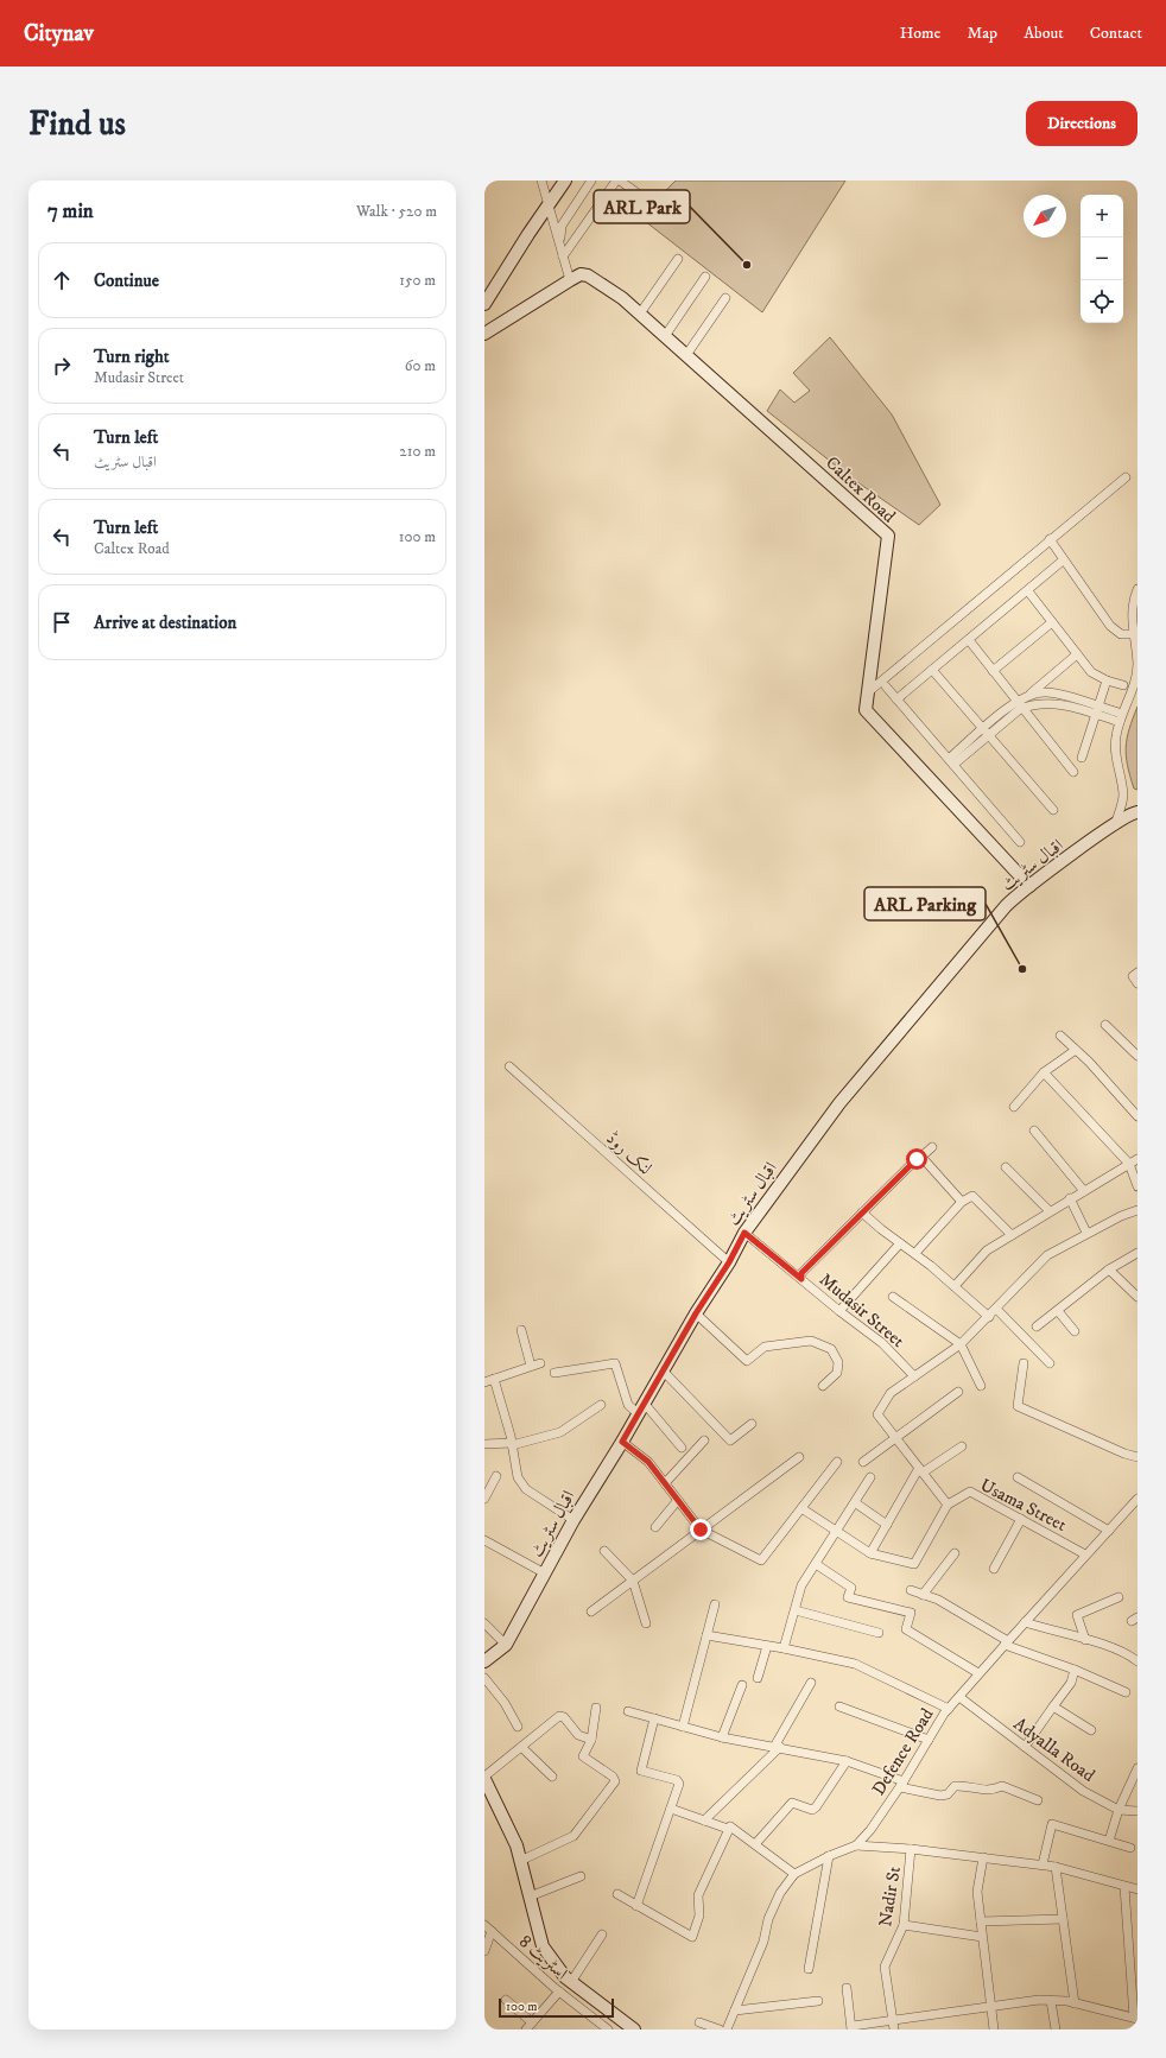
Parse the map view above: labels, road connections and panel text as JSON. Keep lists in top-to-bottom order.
{
  "streets": {
    "street": [
      "Caltex Road",
      "اقبال سٹریٹ",
      "لنک روڈ",
      "Mudasir Street",
      "Usama Street",
      "Adyalla Road",
      "Defence Road",
      "Nadir St",
      "اسٹریٹ 8"
    ]
  },
  "crossings": [
    ["Caltex Road", "اقبال سٹریٹ"],
    ["اقبال سٹریٹ", "لنک روڈ"],
    ["اقبال سٹریٹ", "Mudasir Street"],
    ["Usama Street", "Defence Road"],
    ["Adyalla Road", "Defence Road"]
  ],
  "places": ["ARL Park", "ARL Parking"],
  "scale_bar": "100 m",
  "north": "bottom left",
  "page": {
    "header": "Citynav",
    "nav": [
      "Home",
      "Map",
      "About",
      "Contact"
    ],
    "buttons": "Directions",
    "title": "Find us",
    "heading": ["7 min", "Walk · 520 m"],
    "map_buttons": ["+", "−"],
    "list": [
      ["Continue", "150 m"],
      ["Turn right", "Mudasir Street", "60 m"],
      ["Turn left", "اقبال سٹریٹ", "210 m"],
      ["Turn left", "Caltex Road", "100 m"],
      "Arrive at destination"
    ],
    "scale": "100 m"
  }
}
